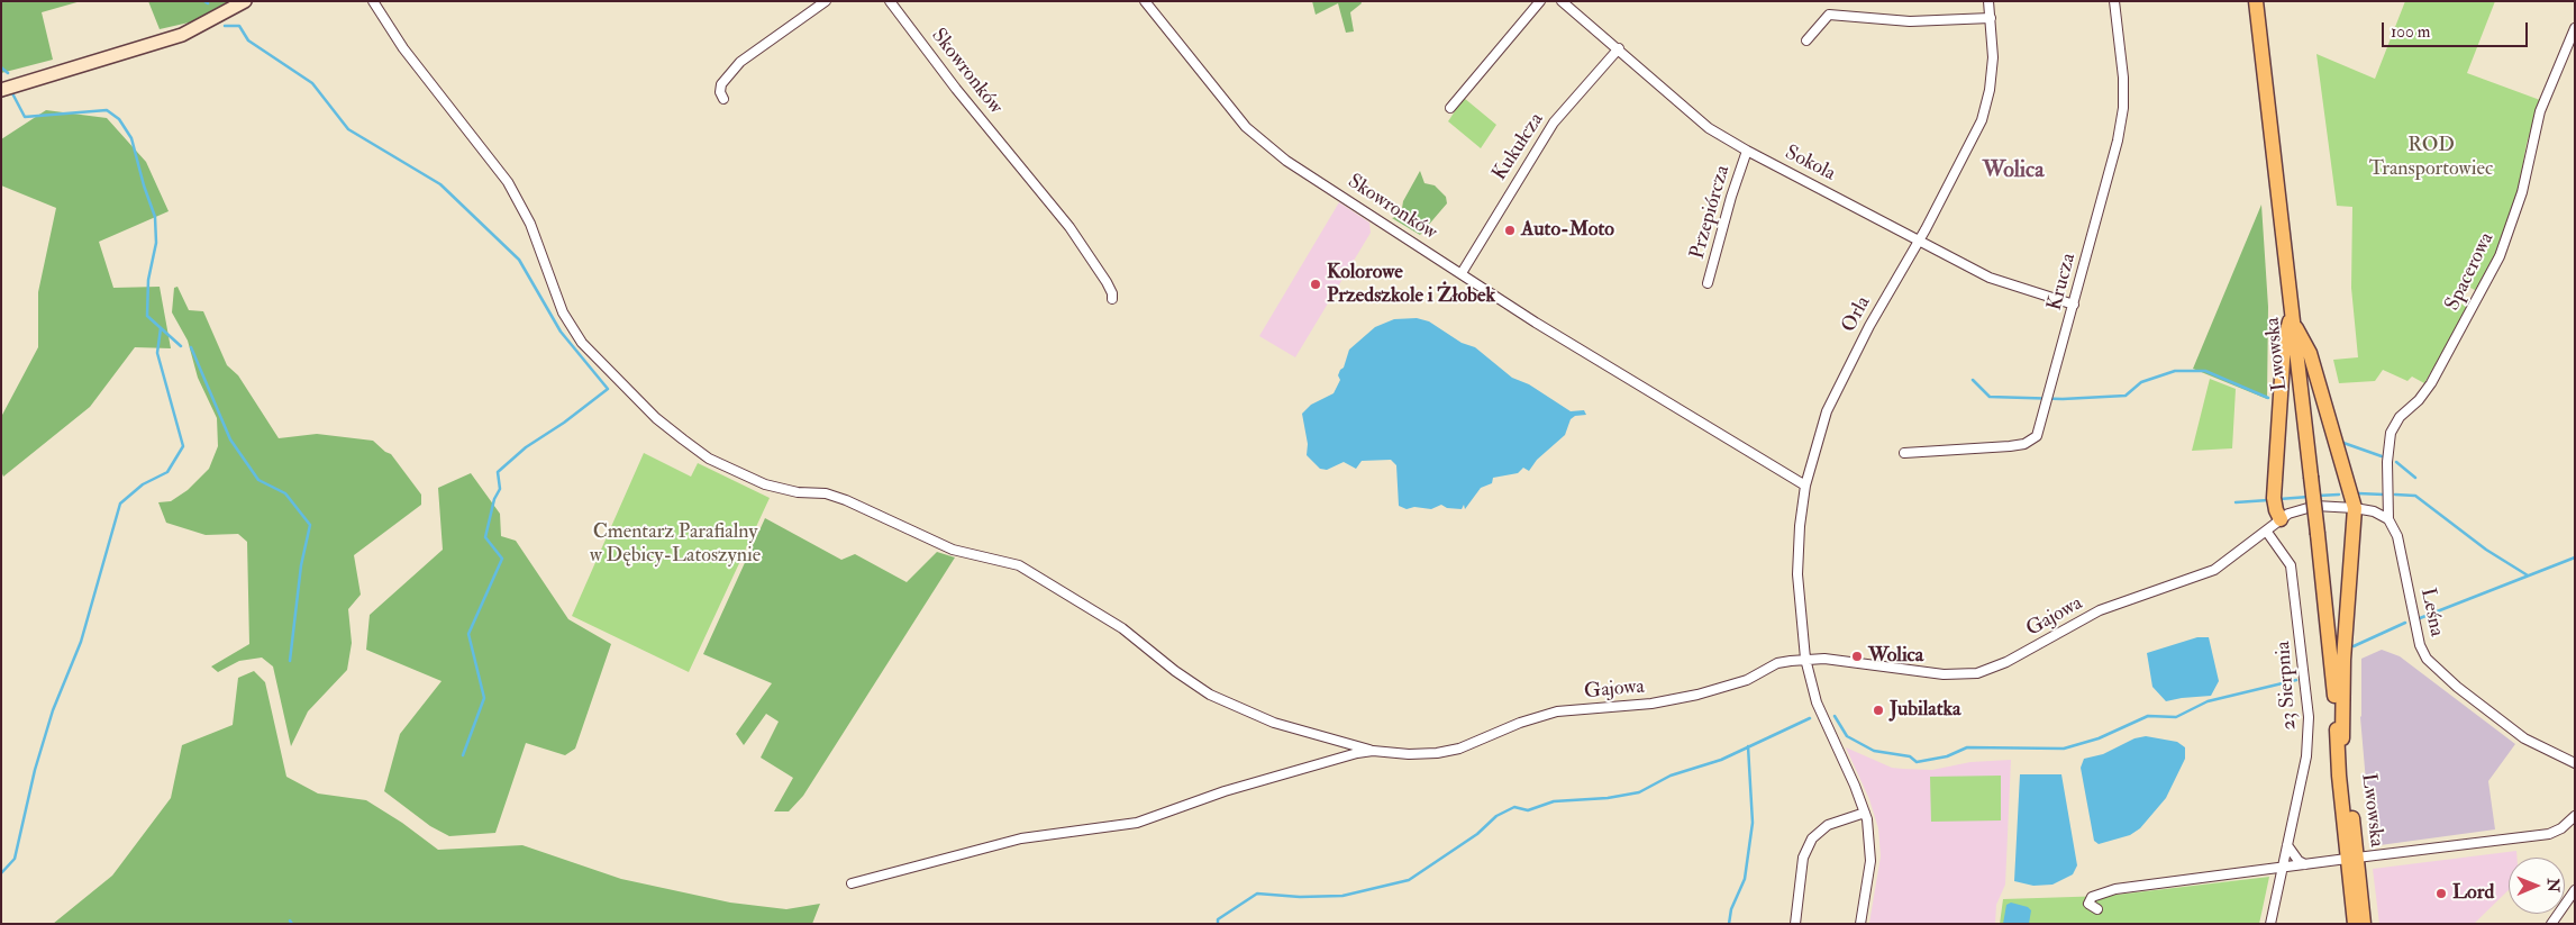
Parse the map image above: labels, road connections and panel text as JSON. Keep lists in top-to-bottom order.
{
  "streets": {
    "main road": ["Lwowska"],
    "street": [
      "Skowronków",
      "Kukułcza",
      "Sokola",
      "Przepiórcza",
      "Spacerowa",
      "Krucza",
      "Orla",
      "Leśna",
      "Gajowa",
      "23 Sierpnia"
    ]
  },
  "crossings": [
    ["Skowronków", "Kukułcza"],
    ["Skowronków", "Orla"],
    ["Kukułcza", "Sokola"],
    ["Sokola", "Przepiórcza"],
    ["Sokola", "Krucza"],
    ["Sokola", "Orla"],
    ["Spacerowa", "Leśna"],
    ["Orla", "Gajowa"],
    ["Gajowa", "23 Sierpnia"]
  ],
  "districts": ["Wolica"],
  "parks": ["ROD Transportowiec", "Cmentarz Parafialny w Dębicy-Latoszynie"],
  "places": [
    "Auto-Moto",
    "Kolorowe Przedszkole i Żłobek",
    "Wolica",
    "Jubilatka",
    "Lord"
  ],
  "scale_bar": "100 m",
  "north": "right"
}
